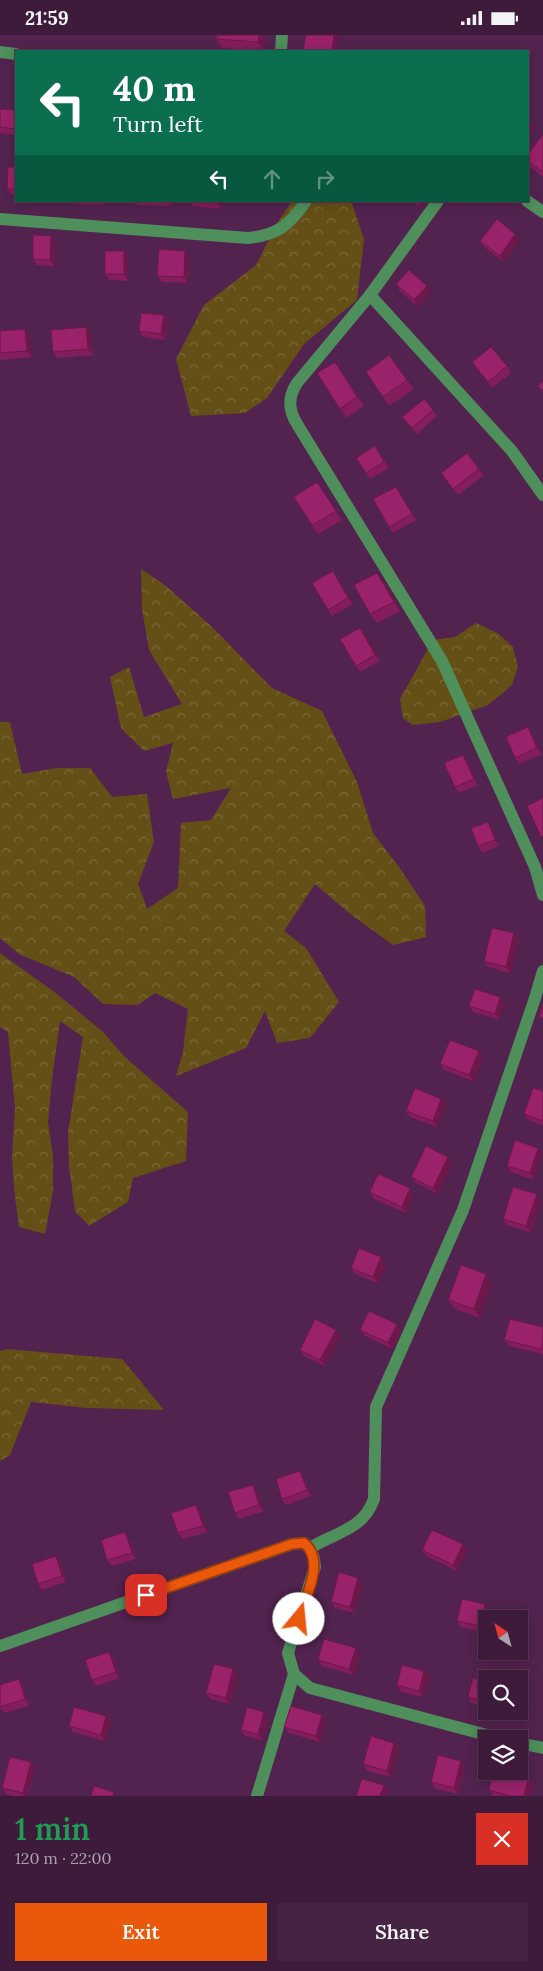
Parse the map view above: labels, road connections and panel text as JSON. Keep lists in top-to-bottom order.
{
  "north": "top left",
  "page": {
    "status": "21:59",
    "turn": ["40 m", "Turn left"],
    "heading": ["1 min", "120 m · 22:00"],
    "buttons": ["Exit", "Share"]
  }
}
